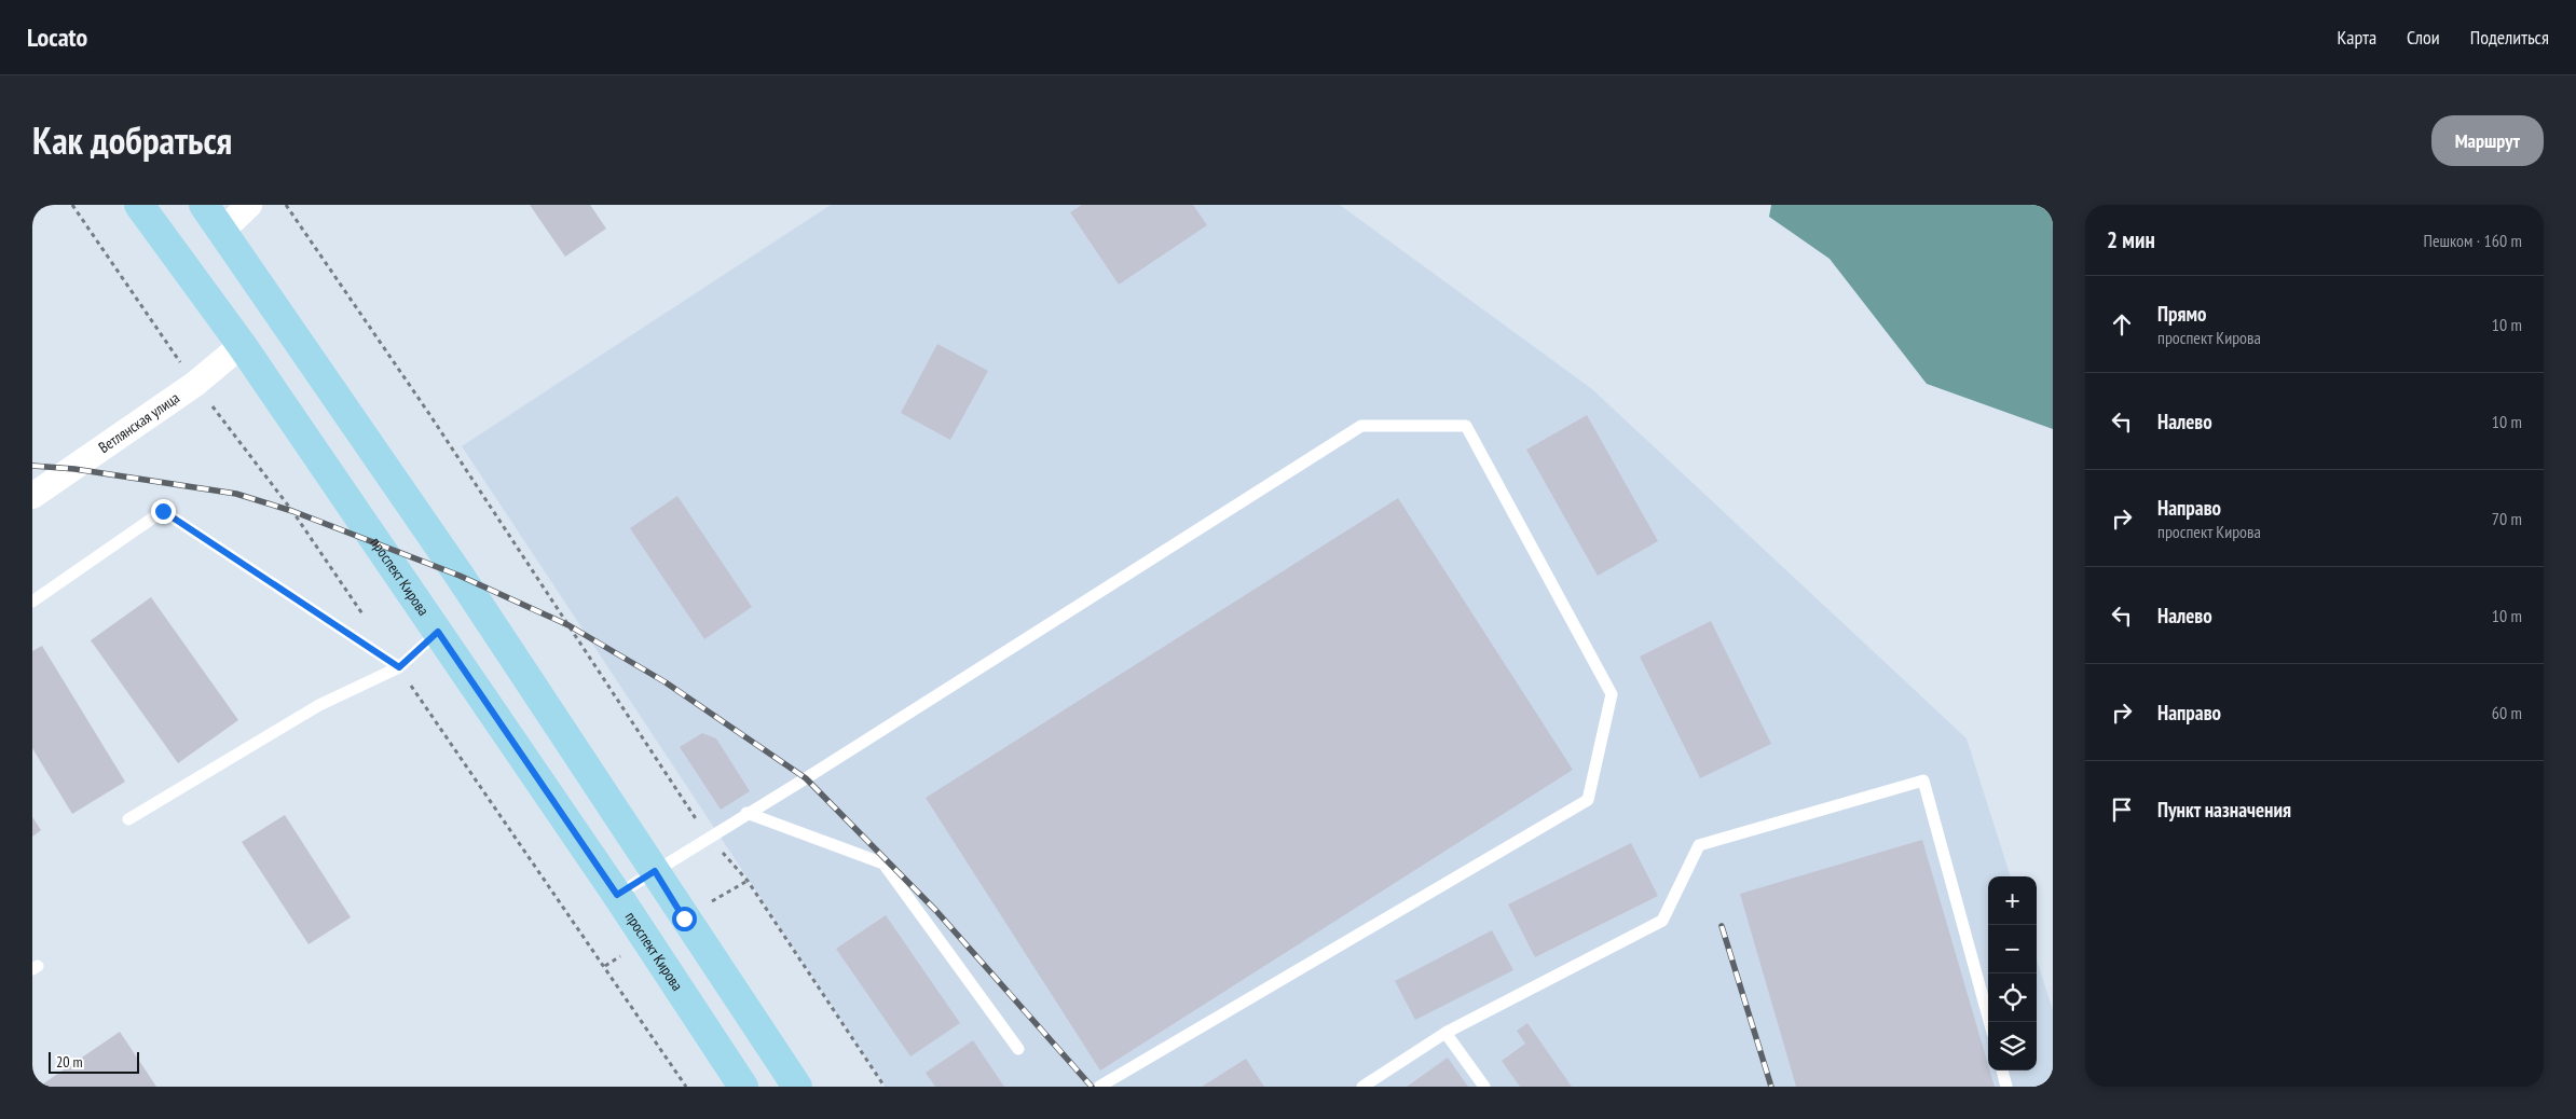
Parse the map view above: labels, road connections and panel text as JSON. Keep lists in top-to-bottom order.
{
  "streets": {
    "main road": ["проспект Кирова"],
    "street": ["Ветлянская улица"]
  },
  "crossings": [
    ["Ветлянская улица", "проспект Кирова"]
  ],
  "scale_bar": "20 m",
  "page": {
    "header": "Locato",
    "nav": ["Карта", "Слои", "Поделиться"],
    "title": "Как добраться",
    "buttons": "Маршрут",
    "heading": ["2 мин", "Пешком · 160 m"],
    "list": [
      ["Прямо", "проспект Кирова", "10 m"],
      ["Налево", "10 m"],
      ["Направо", "проспект Кирова", "70 m"],
      ["Налево", "10 m"],
      ["Направо", "60 m"],
      "Пункт назначения"
    ],
    "map_buttons": ["+", "−"],
    "scale": "20 m"
  }
}
